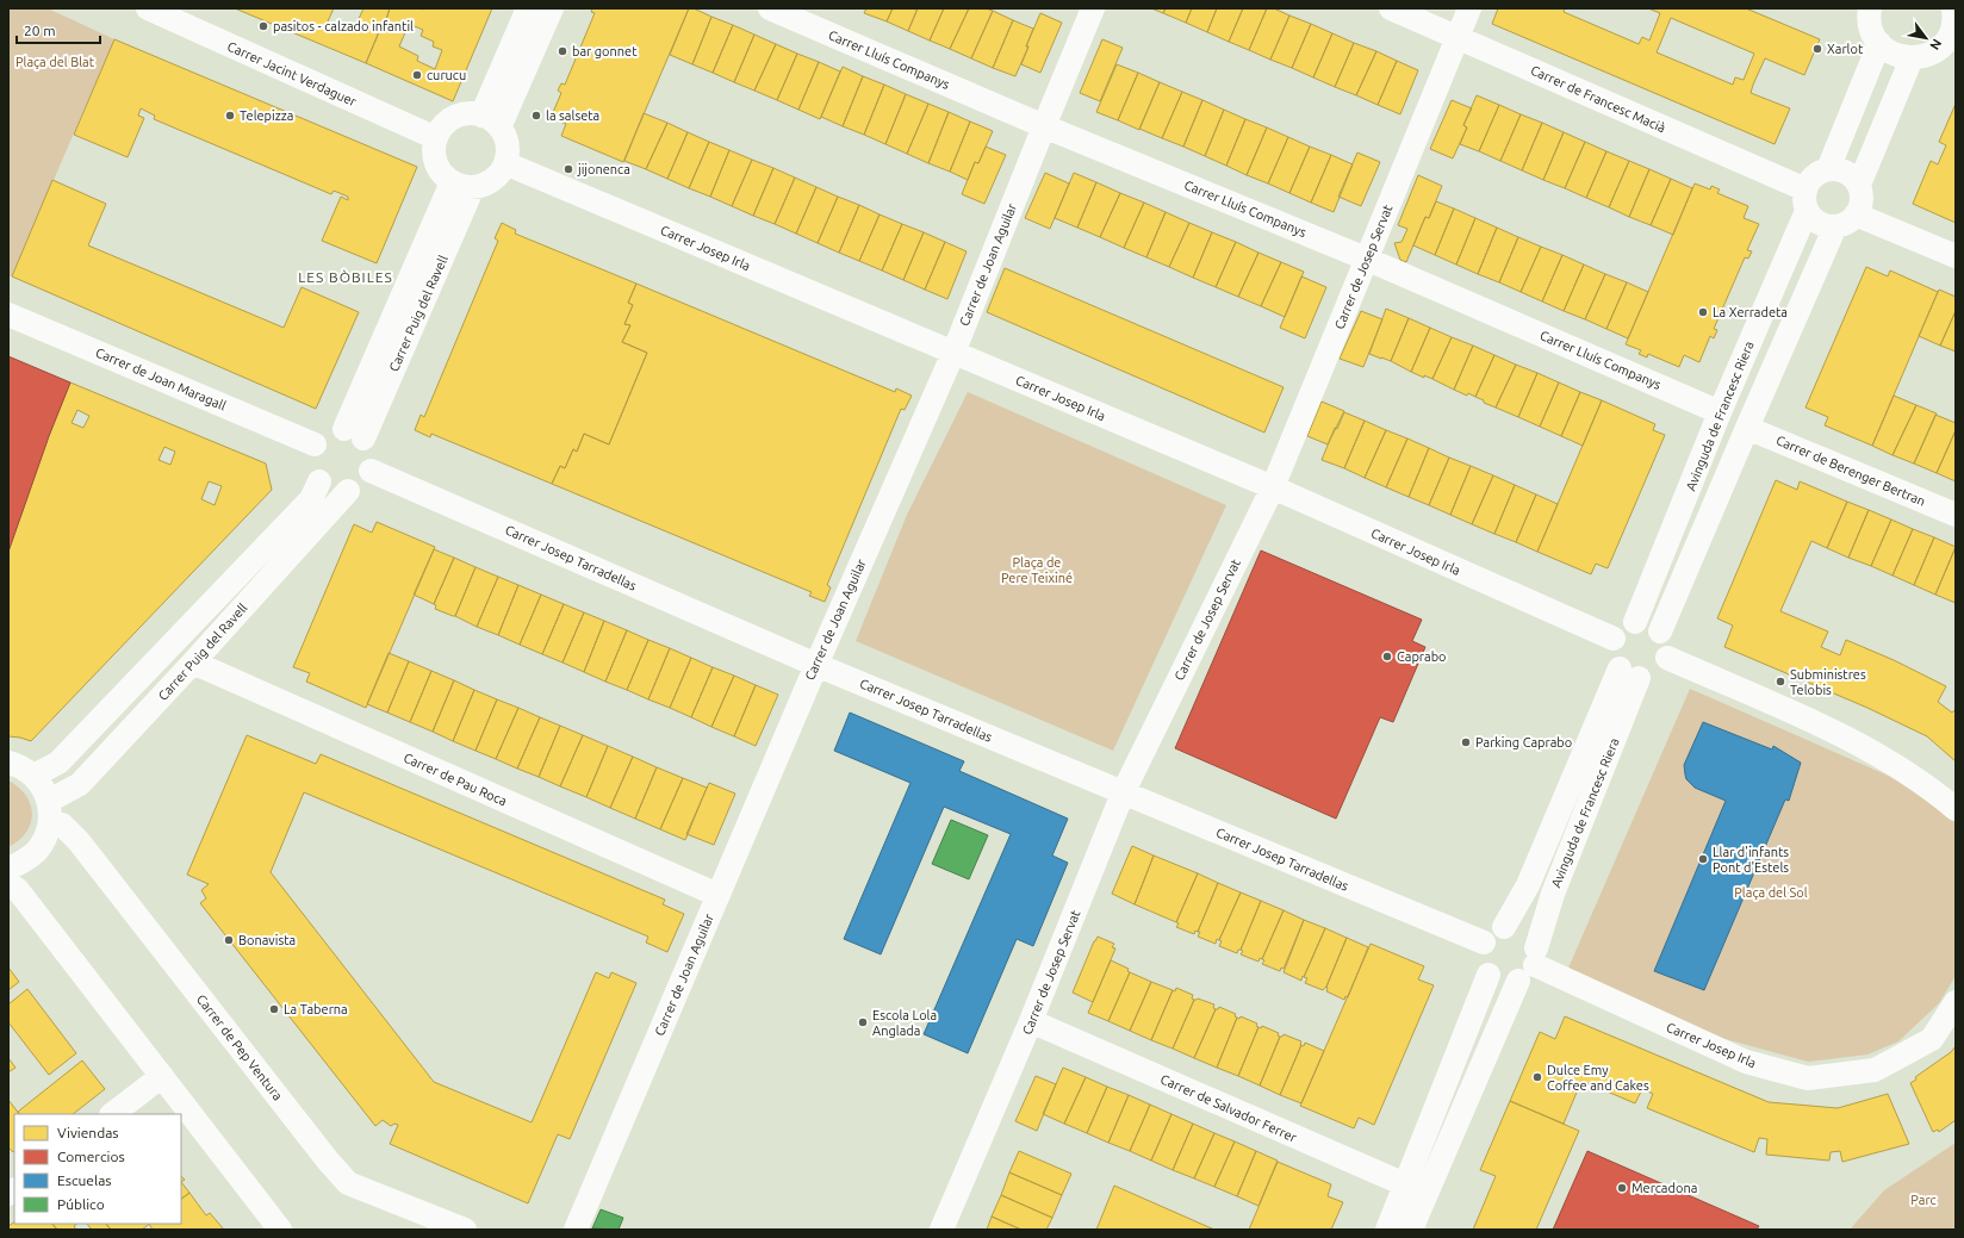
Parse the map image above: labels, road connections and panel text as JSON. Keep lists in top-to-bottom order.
{
  "streets": {
    "street": [
      "Carrer Lluís Companys",
      "Carrer Jacint Verdaguer",
      "Carrer de Francesc Macià",
      "Carrer Josep Irla",
      "Carrer de Joan Aguilar",
      "Carrer de Josep Servat",
      "Carrer Puig del Ravell",
      "Carrer de Joan Maragall",
      "Avinguda de Francesc Riera",
      "Carrer de Berenger Bertran",
      "Carrer Josep Tarradellas",
      "Carrer de Pau Roca",
      "Carrer de Pep Ventura",
      "Carrer de Salvador Ferrer"
    ]
  },
  "crossings": [
    ["Carrer Lluís Companys", "Carrer de Joan Aguilar"],
    ["Carrer Lluís Companys", "Carrer de Josep Servat"],
    ["Carrer Lluís Companys", "Avinguda de Francesc Riera"],
    ["Carrer Jacint Verdaguer", "Carrer Josep Irla"],
    ["Carrer Jacint Verdaguer", "Carrer Puig del Ravell"],
    ["Carrer de Francesc Macià", "Carrer de Josep Servat"],
    ["Carrer de Francesc Macià", "Avinguda de Francesc Riera"],
    ["Carrer Josep Irla", "Carrer de Joan Aguilar"],
    ["Carrer Josep Irla", "Carrer de Josep Servat"],
    ["Carrer Josep Irla", "Carrer Puig del Ravell"],
    ["Carrer Josep Irla", "Avinguda de Francesc Riera"],
    ["Carrer Josep Irla", "Carrer Josep Tarradellas"],
    ["Carrer de Joan Aguilar", "Carrer Josep Tarradellas"],
    ["Carrer de Joan Aguilar", "Carrer de Pau Roca"],
    ["Carrer de Josep Servat", "Carrer Josep Tarradellas"],
    ["Carrer de Josep Servat", "Carrer de Salvador Ferrer"],
    ["Carrer Puig del Ravell", "Carrer de Joan Maragall"],
    ["Carrer Puig del Ravell", "Carrer Josep Tarradellas"],
    ["Carrer Puig del Ravell", "Carrer de Pau Roca"],
    ["Carrer Puig del Ravell", "Carrer de Pep Ventura"],
    ["Carrer de Joan Maragall", "Carrer Josep Tarradellas"],
    ["Avinguda de Francesc Riera", "Carrer Josep Tarradellas"],
    ["Avinguda de Francesc Riera", "Carrer de Salvador Ferrer"]
  ],
  "districts": ["LES BÒBILES"],
  "parks": [
    "Plaça del Blat",
    "Plaça de Pere Teixiné",
    "Plaça del Sol",
    "Parc"
  ],
  "places": [
    "pasitos - calzado infantil",
    "Xarlot",
    "bar gonnet",
    "curucu",
    "Telepizza",
    "la salseta",
    "jijonenca",
    "La Xerradeta",
    "Caprabo",
    "Subministres Telobis",
    "Parking Caprabo",
    "Llar d'infants Pont d'Estels",
    "Bonavista",
    "La Taberna",
    "Escola Lola Anglada",
    "Dulce Emy Coffee and Cakes",
    "Mercadona"
  ],
  "legend": [
    "Viviendas",
    "Comercios",
    "Escuelas",
    "Público"
  ],
  "scale_bar": "20 m",
  "north": "bottom right"
}
